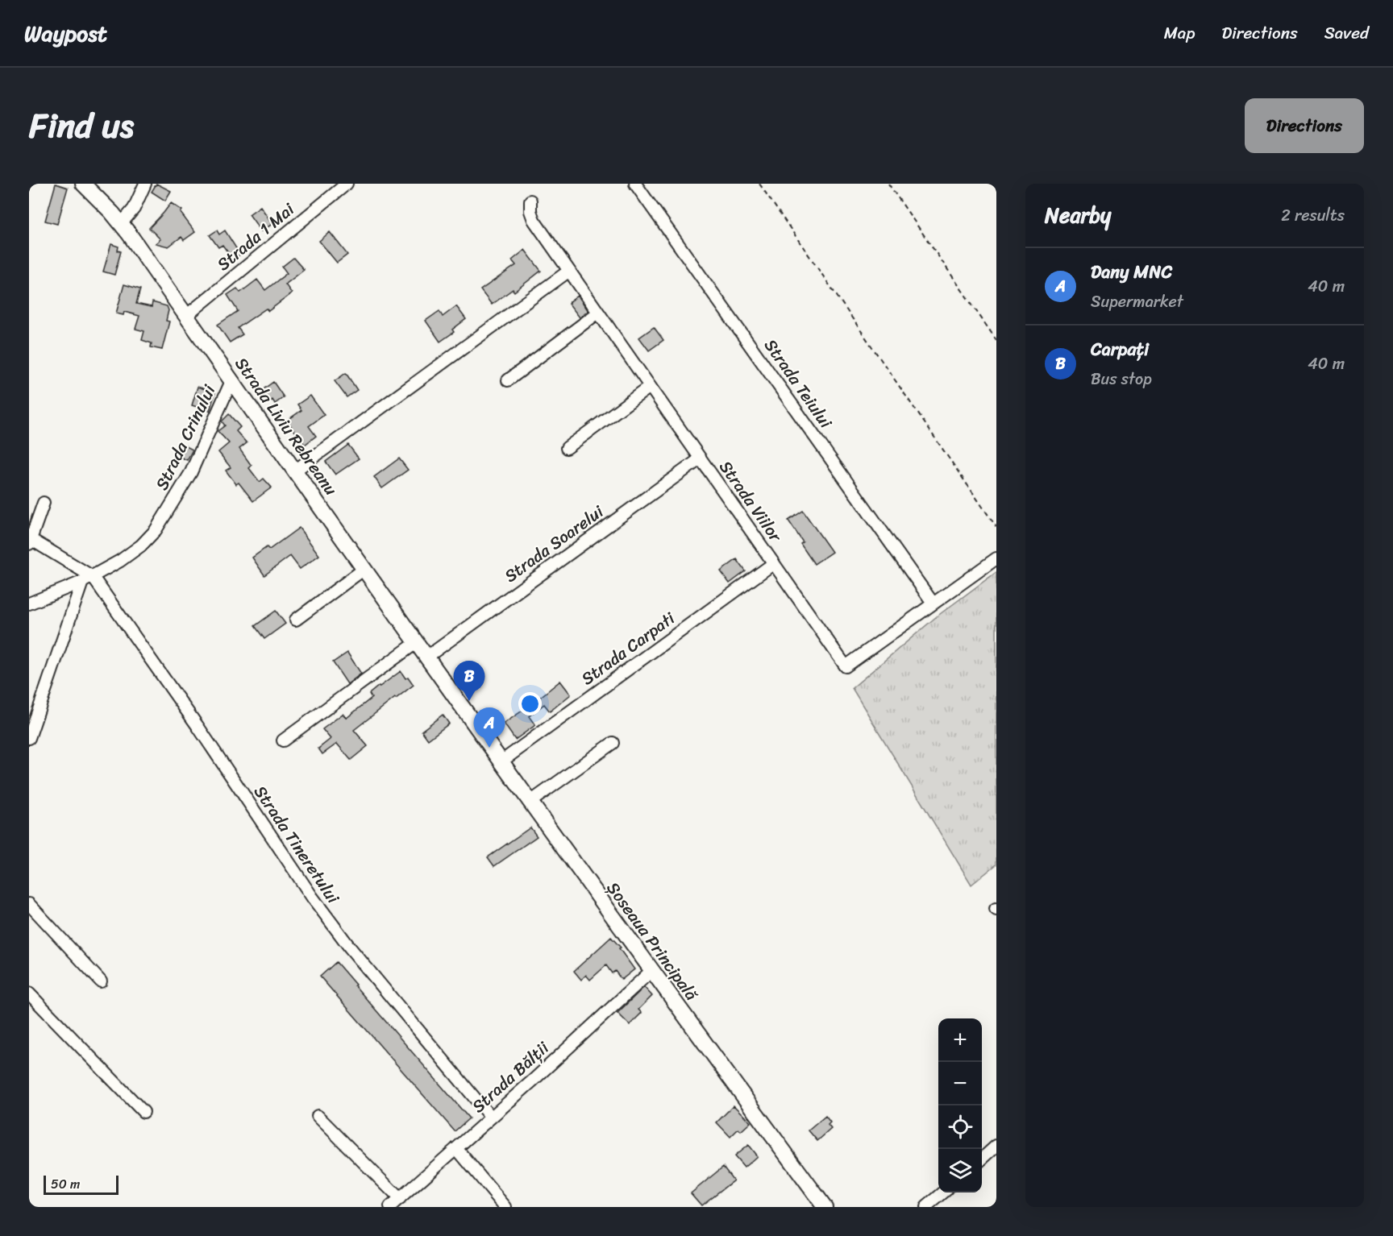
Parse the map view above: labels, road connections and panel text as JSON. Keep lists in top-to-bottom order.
{
  "streets": {
    "main road": ["Strada Liviu Rebreanu", "Șoseaua Principală"],
    "street": [
      "Strada 1 Mai",
      "Strada Teiului",
      "Strada Crinului",
      "Strada Viilor",
      "Strada Soarelui",
      "Strada Carpati",
      "Strada Tineretului",
      "Strada Bălții"
    ]
  },
  "crossings": [
    ["Strada 1 Mai", "Strada Liviu Rebreanu"],
    ["Strada Teiului", "Strada Viilor"],
    ["Strada Liviu Rebreanu", "Strada Crinului"],
    ["Strada Liviu Rebreanu", "Strada Soarelui"],
    ["Strada Liviu Rebreanu", "Șoseaua Principală"],
    ["Strada Crinului", "Strada Tineretului"],
    ["Strada Viilor", "Strada Soarelui"],
    ["Strada Viilor", "Strada Carpati"],
    ["Strada Carpati", "Șoseaua Principală"],
    ["Strada Tineretului", "Strada Bălții"],
    ["Șoseaua Principală", "Strada Bălții"]
  ],
  "scale_bar": "50 m",
  "page": {
    "header": "Waypost",
    "nav": ["Map", "Directions", "Saved"],
    "title": "Find us",
    "buttons": "Directions",
    "heading": ["Nearby", "2 results"],
    "list": [
      {
        "mark": "A",
        "name": "Dany MNC",
        "note": "Supermarket",
        "value": "40 m"
      },
      {
        "mark": "B",
        "name": "Carpați",
        "note": "Bus stop",
        "value": "40 m"
      }
    ],
    "pins": ["B", "A"],
    "map_buttons": ["+", "−"],
    "scale": "50 m"
  }
}
